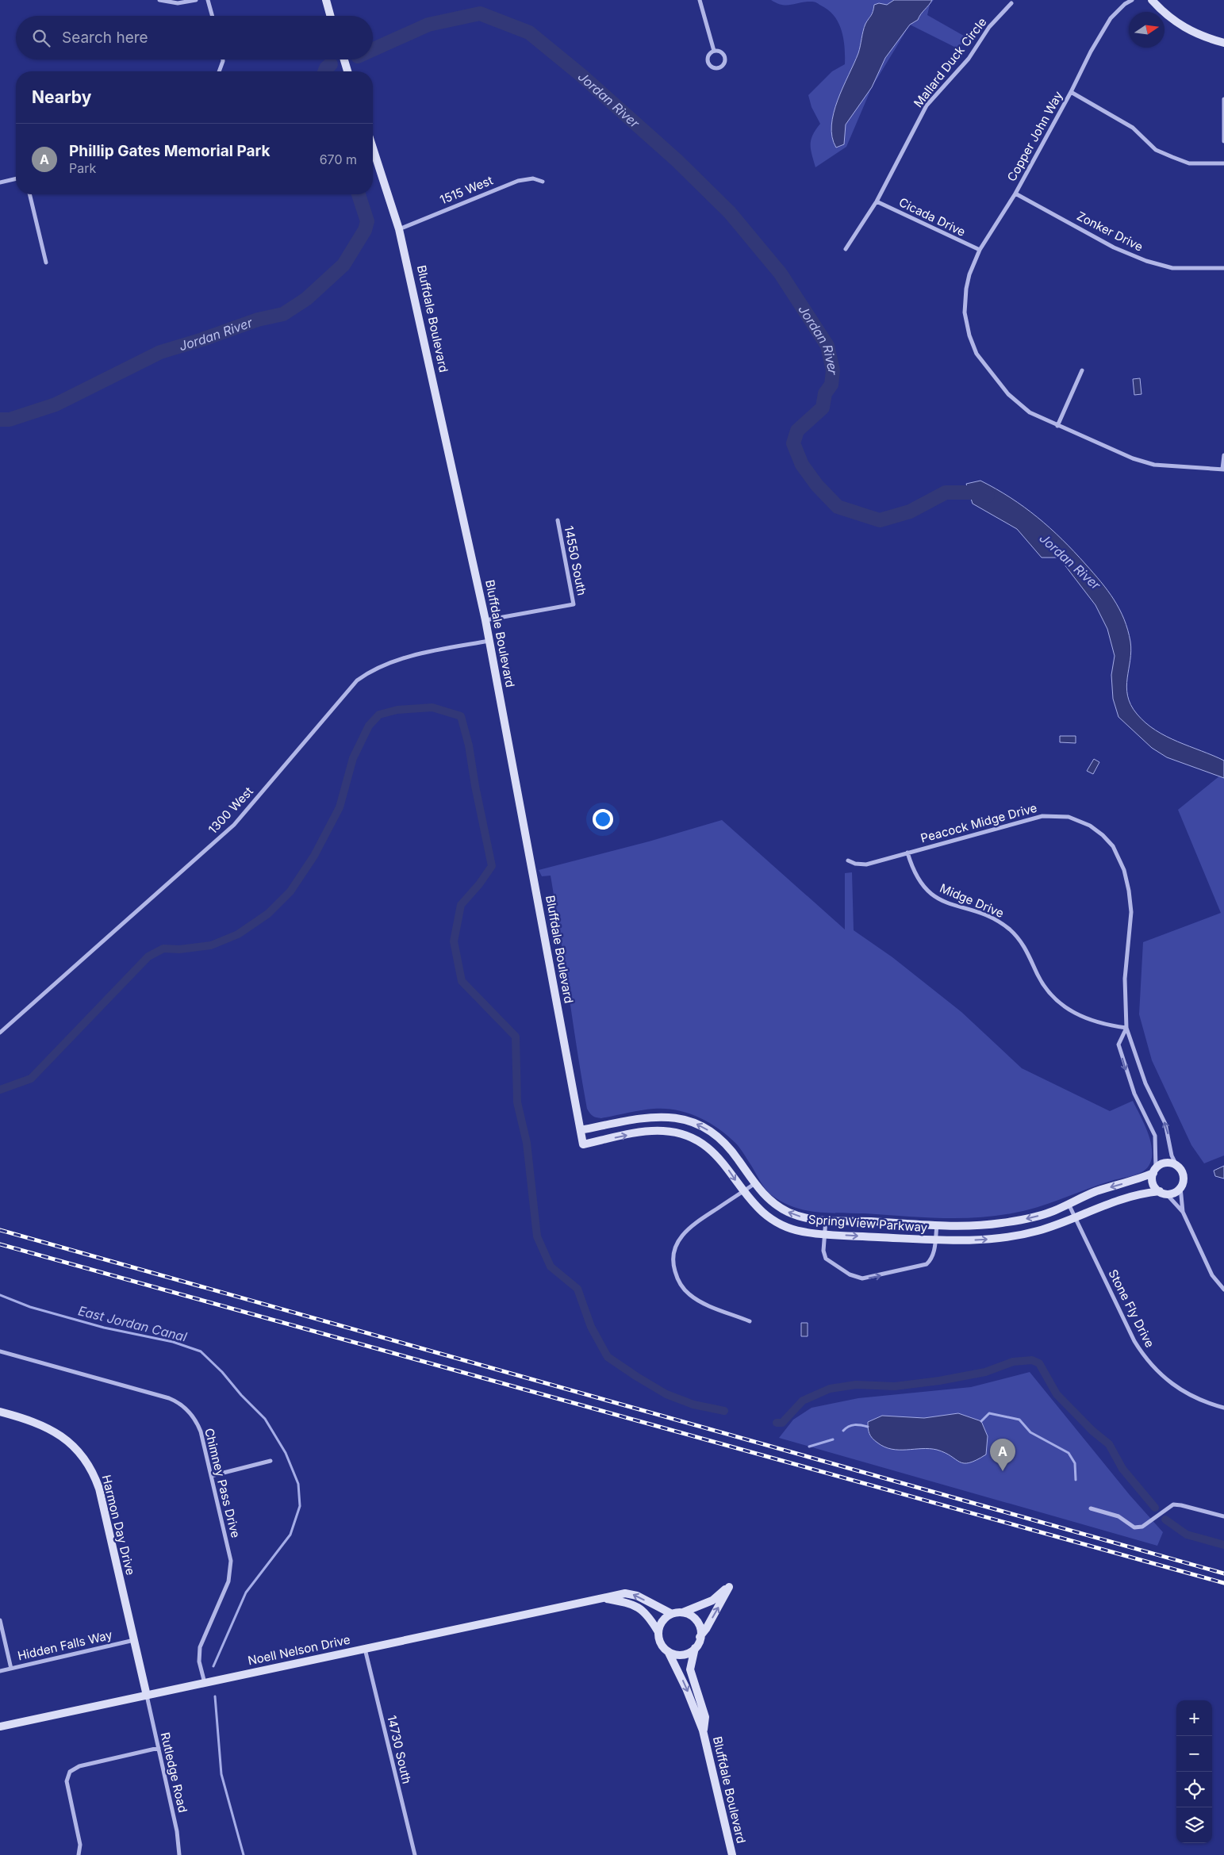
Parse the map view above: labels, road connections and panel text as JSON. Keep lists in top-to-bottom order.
{
  "streets": {
    "street": [
      "Mallard Duck Circle",
      "Copper John Way",
      "1515 West",
      "Cicada Drive",
      "Zonker Drive",
      "Bluffdale Boulevard",
      "14550 South",
      "1300 West",
      "Peacock Midge Drive",
      "Midge Drive",
      "Spring View Parkway",
      "Stone Fly Drive",
      "Chimney Pass Drive",
      "Harmon Day Drive",
      "Hidden Falls Way",
      "Noell Nelson Drive",
      "14730 South",
      "Rutledge Road"
    ]
  },
  "crossings": [
    ["Mallard Duck Circle", "Cicada Drive"],
    ["Copper John Way", "Cicada Drive"],
    ["Copper John Way", "Zonker Drive"],
    ["1515 West", "Bluffdale Boulevard"],
    ["Bluffdale Boulevard", "14550 South"],
    ["Bluffdale Boulevard", "1300 West"],
    ["Bluffdale Boulevard", "Spring View Parkway"],
    ["Bluffdale Boulevard", "Noell Nelson Drive"],
    ["Peacock Midge Drive", "Midge Drive"],
    ["Peacock Midge Drive", "Spring View Parkway"],
    ["Spring View Parkway", "Stone Fly Drive"],
    ["Chimney Pass Drive", "Noell Nelson Drive"],
    ["Harmon Day Drive", "Hidden Falls Way"],
    ["Harmon Day Drive", "Noell Nelson Drive"],
    ["Harmon Day Drive", "Rutledge Road"],
    ["Noell Nelson Drive", "14730 South"],
    ["Noell Nelson Drive", "Rutledge Road"]
  ],
  "water": ["Jordan River", "East Jordan Canal"],
  "north": "right",
  "page": {
    "search": "Search here",
    "heading": "Nearby",
    "list": [
      {
        "mark": "A",
        "name": "Phillip Gates Memorial Park",
        "note": "Park",
        "value": "670 m"
      }
    ],
    "pins": "A",
    "map_buttons": ["+", "−"]
  }
}
